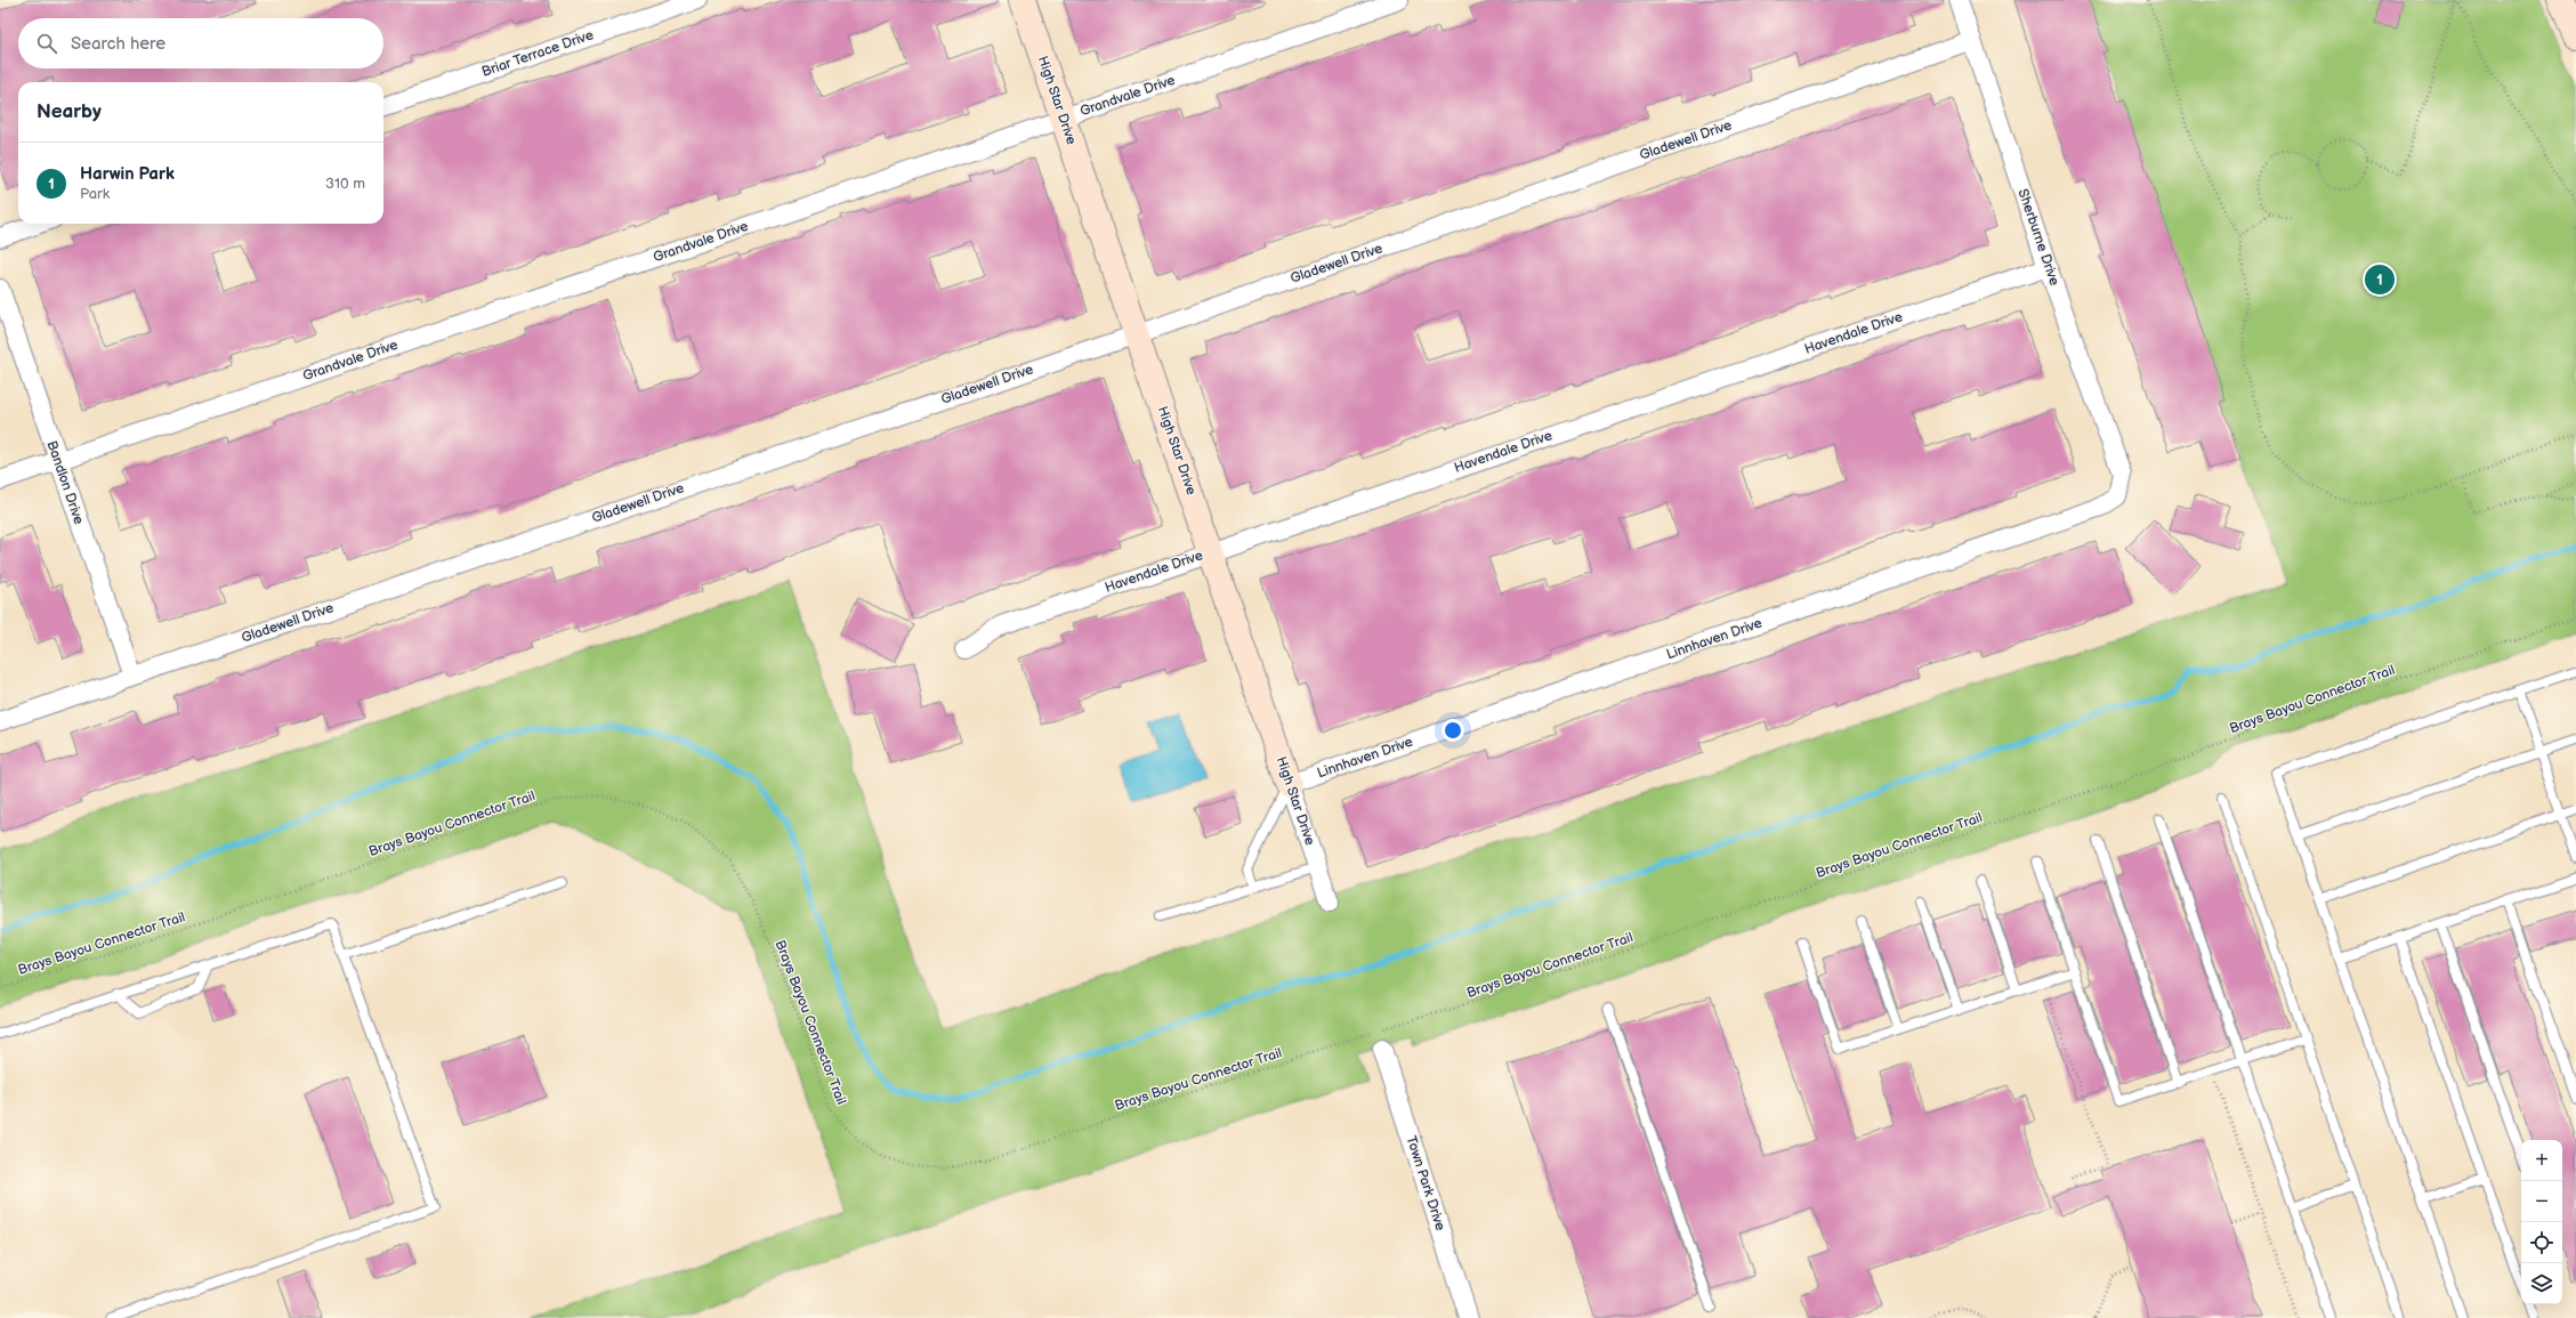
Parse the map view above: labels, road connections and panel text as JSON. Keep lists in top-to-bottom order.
{
  "streets": {
    "street": [
      "Briar Terrace Drive",
      "Grandvale Drive",
      "High Star Drive",
      "Gladewell Drive",
      "Sherburne Drive",
      "Havendale Drive",
      "Bandlon Drive",
      "Linnhaven Drive",
      "Town Park Drive"
    ],
    "path": ["Brays Bayou Connector Trail"]
  },
  "crossings": [
    ["Grandvale Drive", "High Star Drive"],
    ["Grandvale Drive", "Bandlon Drive"],
    ["High Star Drive", "Gladewell Drive"],
    ["High Star Drive", "Havendale Drive"],
    ["High Star Drive", "Linnhaven Drive"],
    ["Gladewell Drive", "Sherburne Drive"],
    ["Gladewell Drive", "Bandlon Drive"],
    ["Sherburne Drive", "Havendale Drive"],
    ["Sherburne Drive", "Linnhaven Drive"]
  ],
  "page": {
    "search": "Search here",
    "heading": "Nearby",
    "list": [
      {
        "mark": "1",
        "name": "Harwin Park",
        "note": "Park",
        "value": "310 m"
      }
    ],
    "pins": "1",
    "map_buttons": ["+", "−"]
  }
}
